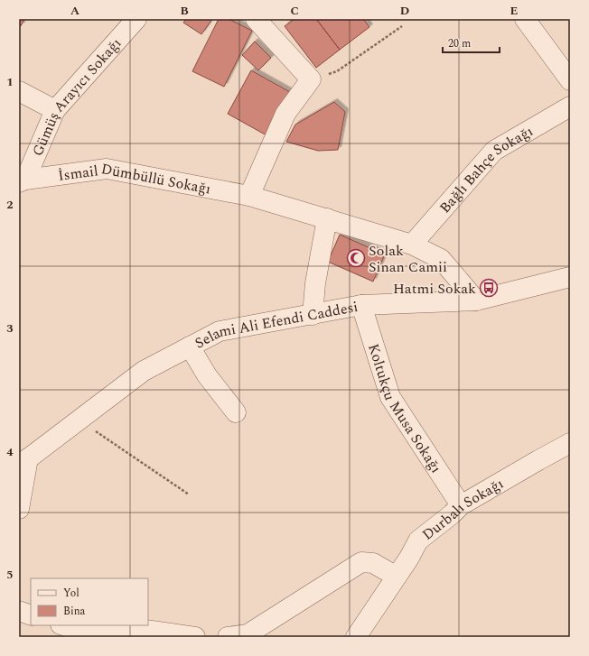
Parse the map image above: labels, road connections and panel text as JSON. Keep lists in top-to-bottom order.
{
  "streets": {
    "street": [
      "Gümüş Arayıcı Sokağı",
      "Bağlı Bahçe Sokağı",
      "İsmail Dümbüllü Sokağı",
      "Selami Ali Efendi Caddesi",
      "Koltukçu Musa Sokağı",
      "Durbalı Sokağı"
    ]
  },
  "crossings": [
    ["Gümüş Arayıcı Sokağı", "İsmail Dümbüllü Sokağı"],
    ["Bağlı Bahçe Sokağı", "İsmail Dümbüllü Sokağı"],
    ["İsmail Dümbüllü Sokağı", "Selami Ali Efendi Caddesi"],
    ["Selami Ali Efendi Caddesi", "Koltukçu Musa Sokağı"],
    ["Koltukçu Musa Sokağı", "Durbalı Sokağı"]
  ],
  "places": {
    "mosque": ["Solak Sinan Camii"],
    "bus stop": ["Hatmi Sokak"]
  },
  "legend": ["Yol", "Bina"],
  "scale_bar": "20 m",
  "grid": {
    "columns": [
      "A",
      "B",
      "C",
      "D",
      "E"
    ],
    "rows": [
      "1",
      "2",
      "3",
      "4",
      "5"
    ]
  }
}
